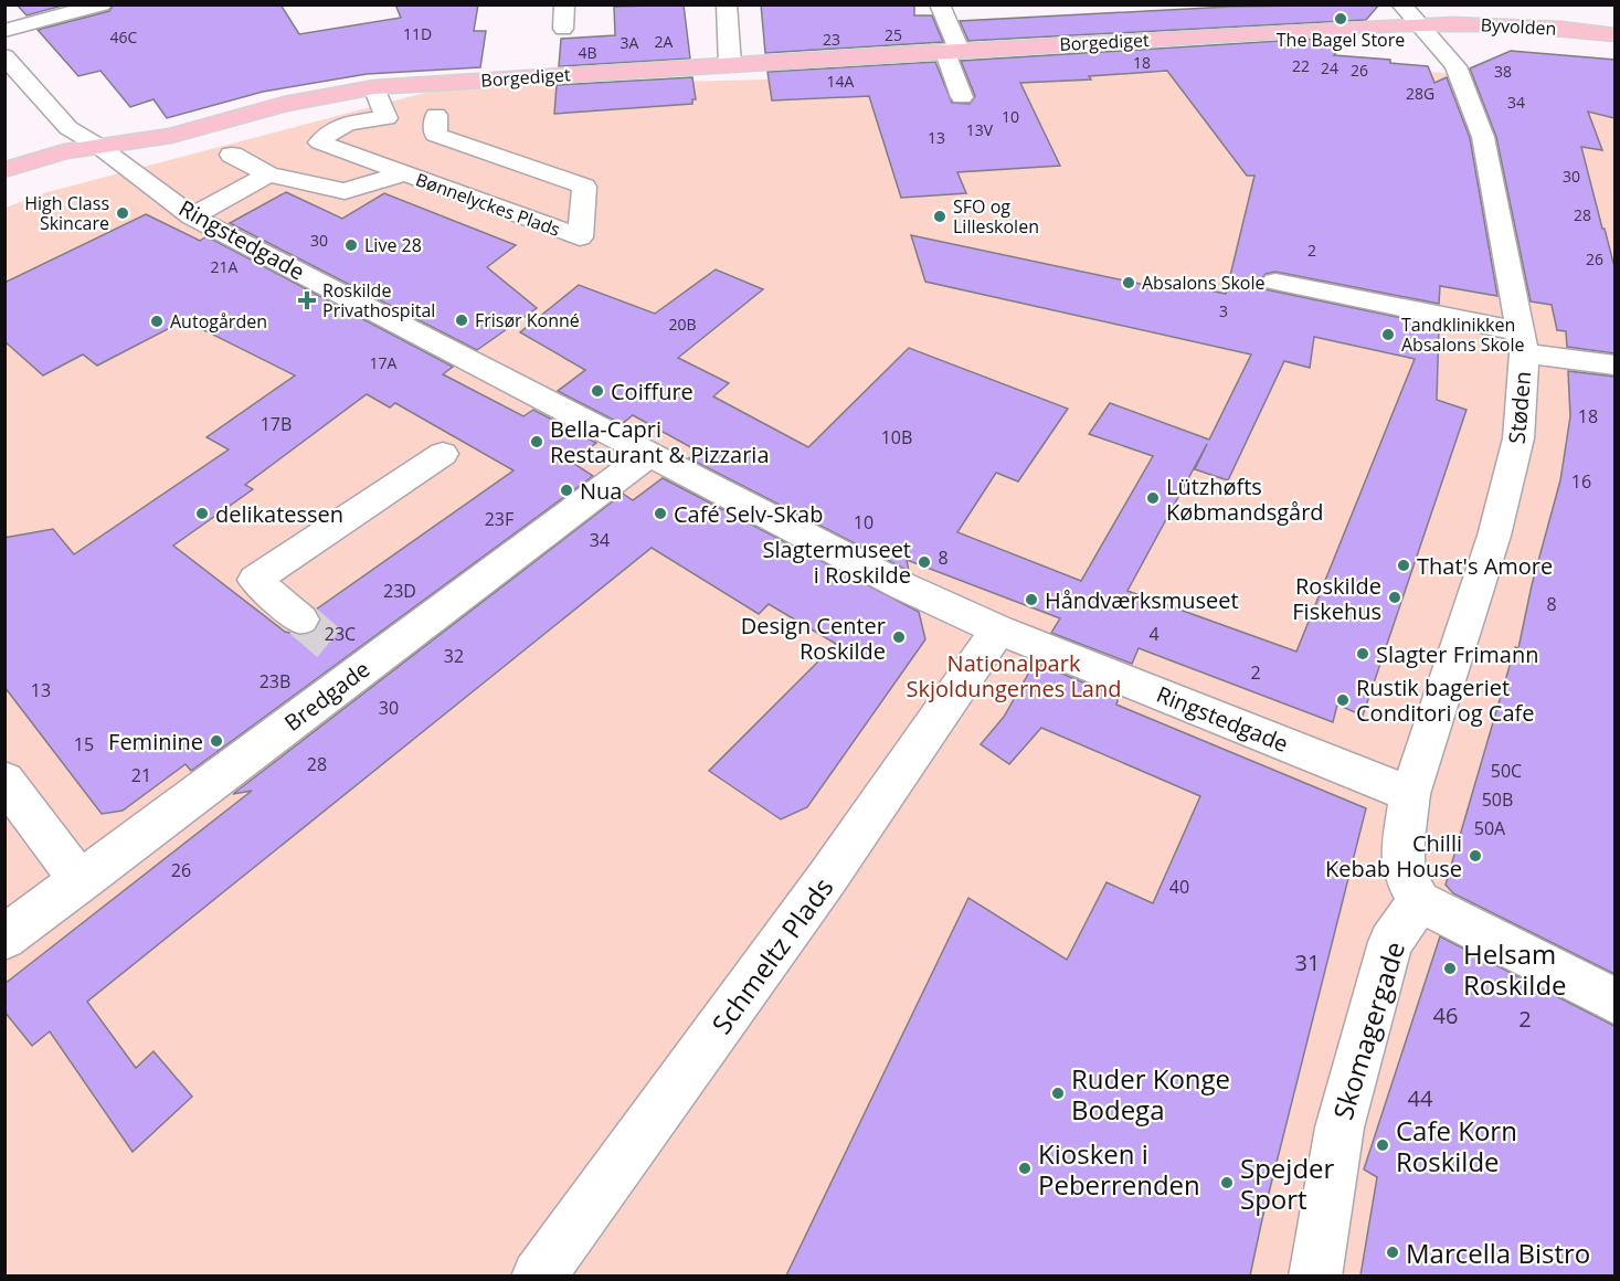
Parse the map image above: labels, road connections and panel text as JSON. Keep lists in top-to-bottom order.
{
  "streets": {
    "main road": ["Byvolden", "Borgediget"],
    "street": [
      "Bønnelyckes Plads",
      "Ringstedgade",
      "Støden",
      "Bredgade",
      "Schmeltz Plads",
      "Skomagergade"
    ]
  },
  "crossings": [
    ["Byvolden", "Borgediget"],
    ["Byvolden", "Støden"],
    ["Borgediget", "Bønnelyckes Plads"],
    ["Borgediget", "Ringstedgade"],
    ["Borgediget", "Støden"],
    ["Ringstedgade", "Støden"],
    ["Ringstedgade", "Bredgade"],
    ["Ringstedgade", "Schmeltz Plads"]
  ],
  "parks": ["Nationalpark Skjoldungernes Land"],
  "places": {
    "other": [
      "The Bagel Store",
      "High Class Skincare",
      "SFO og Lilleskolen",
      "Live 28",
      "Absalons Skole",
      "Frisør Konné",
      "Autogården",
      "Tandklinikken Absalons Skole",
      "Coiffure",
      "Bella-Capri Restaurant & Pizzaria",
      "Nua",
      "Lützhøfts Købmandsgård",
      "delikatessen",
      "Café Selv-Skab",
      "Slagtermuseet i Roskilde",
      "That's Amore",
      "Roskilde Fiskehus",
      "Håndværksmuseet",
      "Design Center Roskilde",
      "Slagter Frimann",
      "Rustik bageriet Conditori og Cafe",
      "Feminine",
      "Chilli Kebab House",
      "Helsam Roskilde",
      "Ruder Konge Bodega",
      "Cafe Korn Roskilde",
      "Kiosken i Peberrenden",
      "Spejder Sport",
      "Marcella Bistro"
    ],
    "health": ["Roskilde Privathospital"]
  },
  "house_numbers": [
    "11D",
    "25",
    "46C",
    "23",
    "2A",
    "3A",
    "4B",
    "18",
    "22",
    "24",
    "26",
    "38",
    "14A",
    "28G",
    "34",
    "10",
    "13V",
    "13",
    "30",
    "28",
    "30",
    "2",
    "26",
    "21A",
    "3",
    "20B",
    "17A",
    "18",
    "17B",
    "10B",
    "16",
    "23F",
    "10",
    "34",
    "8",
    "23D",
    "8",
    "23C",
    "4",
    "32",
    "2",
    "23B",
    "13",
    "30",
    "15",
    "28",
    "50C",
    "21",
    "50B",
    "50A",
    "26",
    "40",
    "31",
    "46",
    "2",
    "44"
  ]
}
